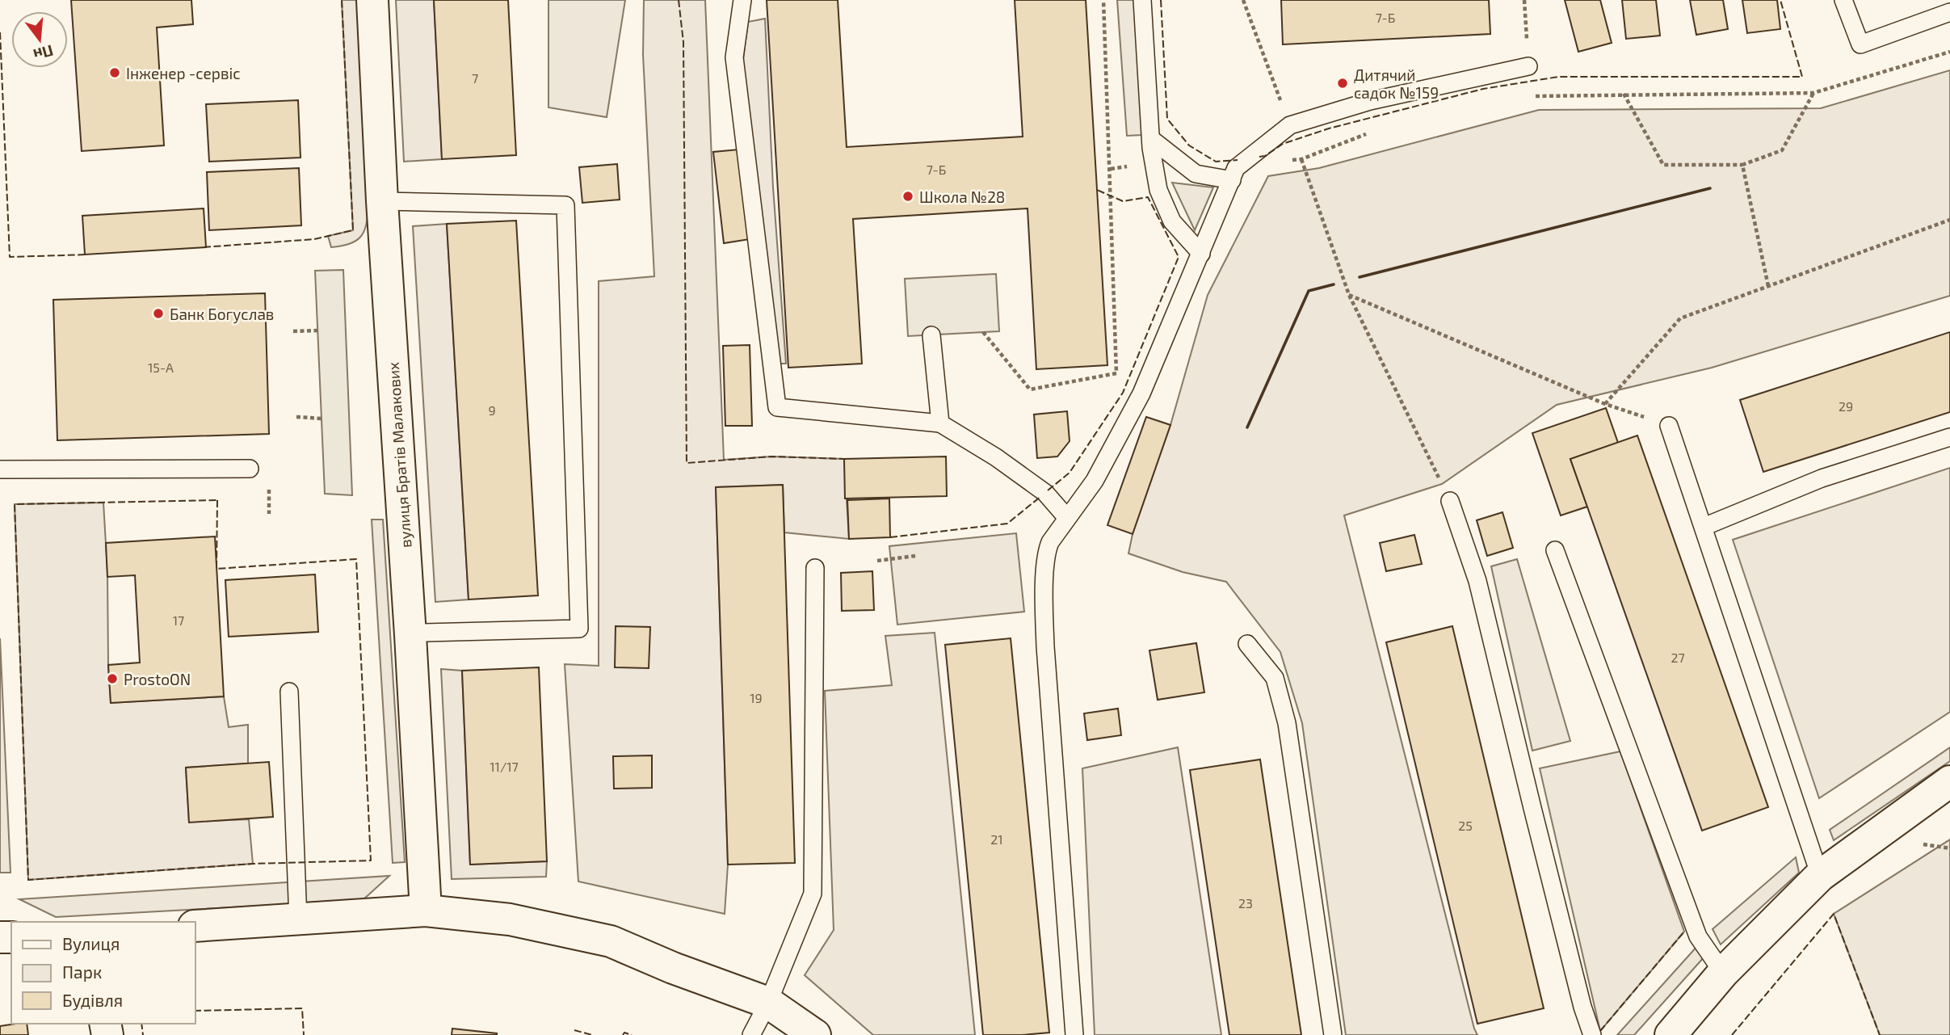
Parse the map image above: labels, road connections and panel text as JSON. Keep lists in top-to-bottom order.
{
  "streets": {
    "street": ["вулиця Братів Малакових"]
  },
  "places": [
    "Інженер -сервіс",
    "Дитячий садок №159",
    "Школа №28",
    "Банк Богуслав",
    "ProstoON"
  ],
  "house_numbers": [
    "7-Б",
    "7",
    "7-Б",
    "15-А",
    "29",
    "9",
    "17",
    "27",
    "19",
    "11/17",
    "25",
    "21",
    "23"
  ],
  "legend": ["Вулиця", "Парк", "Будівля"],
  "north": "bottom"
}
